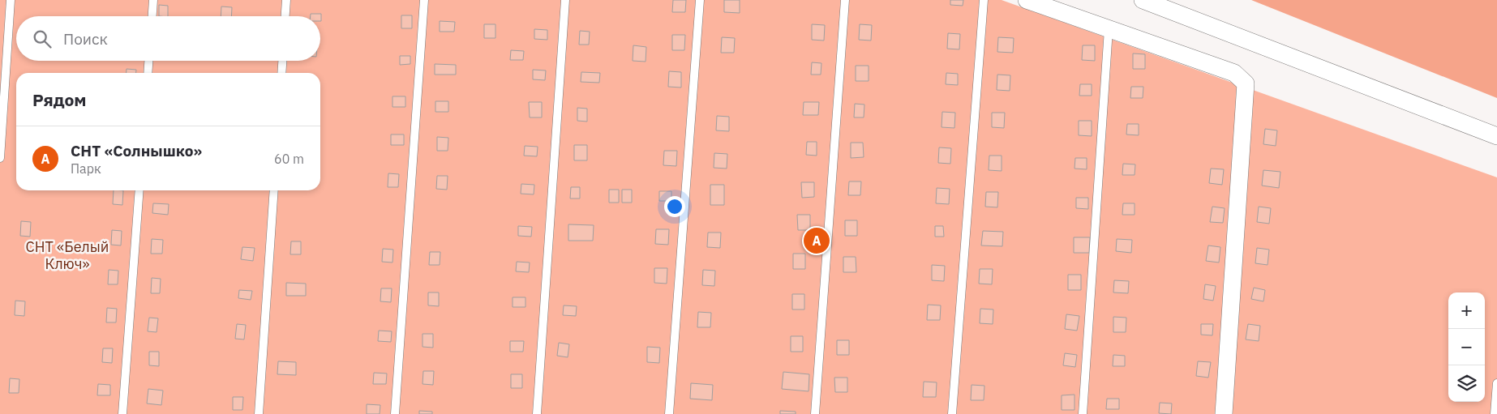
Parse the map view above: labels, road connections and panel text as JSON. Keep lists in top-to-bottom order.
{
  "parks": ["СНТ «Белый Ключ»"],
  "page": {
    "search": "Поиск",
    "heading": "Рядом",
    "list": [
      {
        "mark": "A",
        "name": "СНТ «Солнышко»",
        "note": "Парк",
        "value": "60 m"
      }
    ],
    "pins": "A",
    "map_buttons": ["+", "−"]
  }
}
